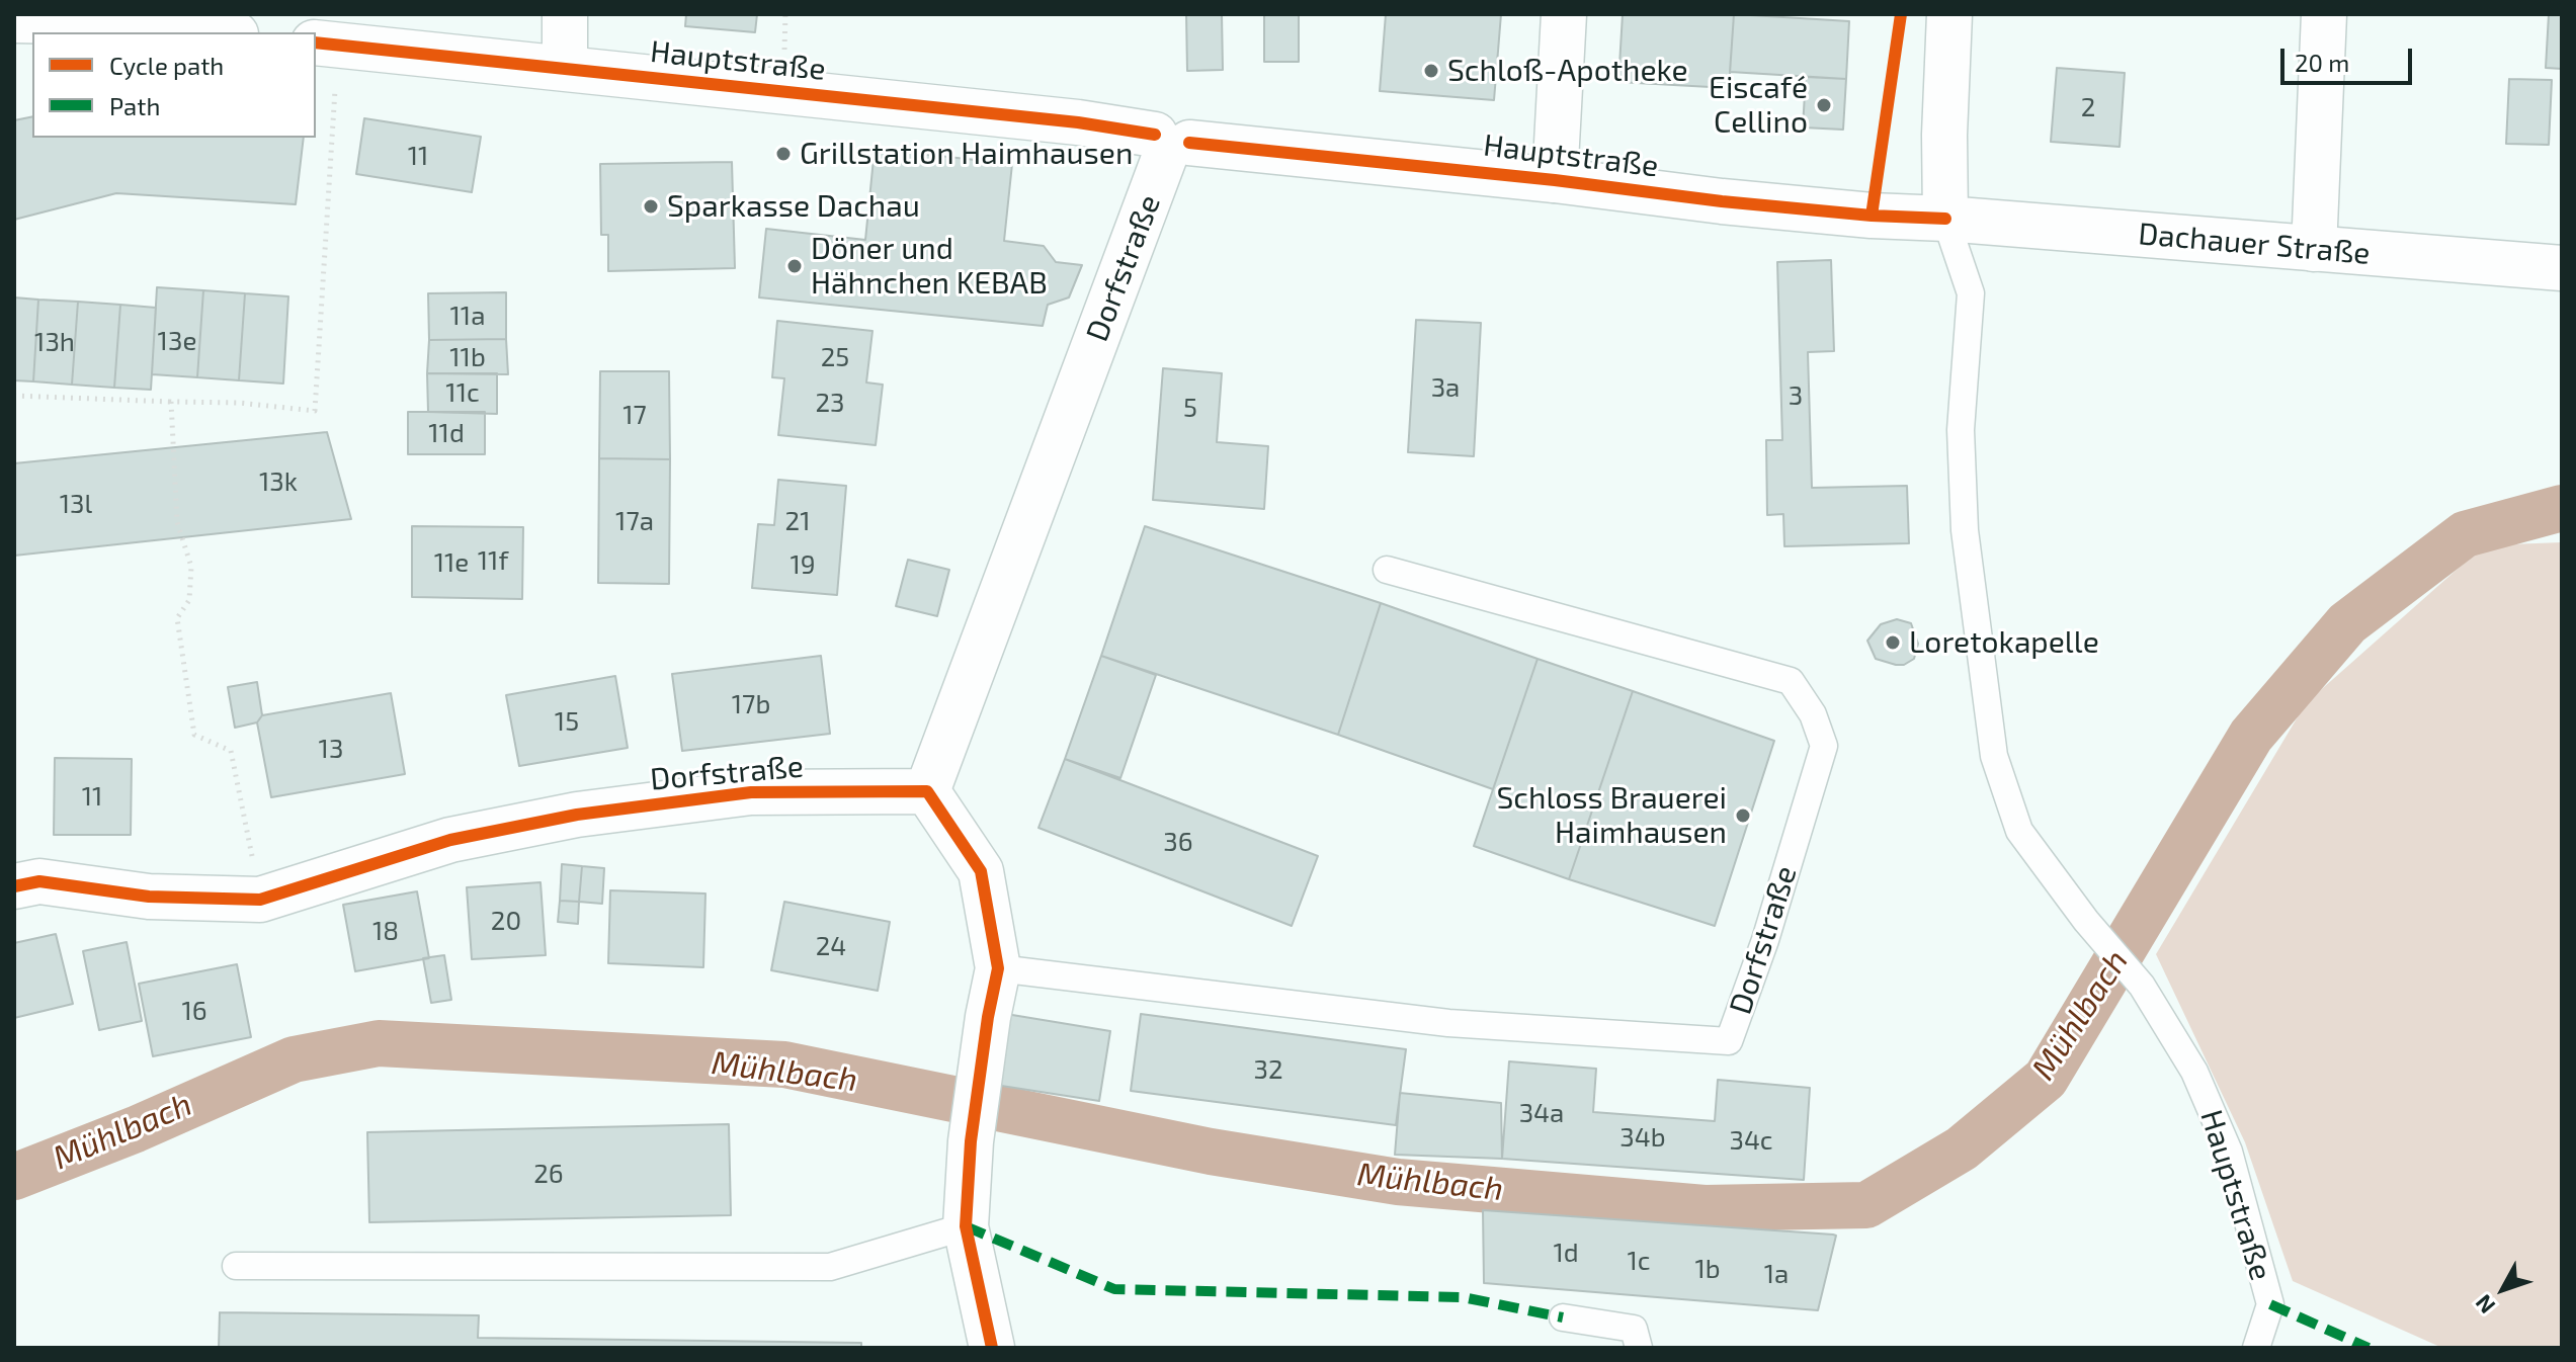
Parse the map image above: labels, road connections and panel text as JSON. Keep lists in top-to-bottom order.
{
  "streets": {
    "street": ["Hauptstraße", "Dachauer Straße", "Dorfstraße"]
  },
  "crossings": [
    ["Hauptstraße", "Dachauer Straße"],
    ["Hauptstraße", "Dorfstraße"]
  ],
  "water": ["Mühlbach"],
  "places": [
    "Schloß-Apotheke",
    "Eiscafé Cellino",
    "Grillstation Haimhausen",
    "Sparkasse Dachau",
    "Döner und Hähnchen KEBAB",
    "Loretokapelle",
    "Schloss Brauerei Haimhausen"
  ],
  "house_numbers": [
    "2",
    "11",
    "11a",
    "13e",
    "13h",
    "11b",
    "25",
    "3a",
    "11c",
    "3",
    "23",
    "5",
    "17",
    "11d",
    "13k",
    "13l",
    "17a",
    "21",
    "11f",
    "11e",
    "19",
    "17b",
    "15",
    "13",
    "11",
    "36",
    "20",
    "18",
    "24",
    "16",
    "32",
    "34a",
    "34b",
    "34c",
    "26",
    "1d",
    "1c",
    "1b",
    "1a"
  ],
  "legend": ["Cycle path", "Path"],
  "scale_bar": "20 m",
  "north": "bottom left"
}
